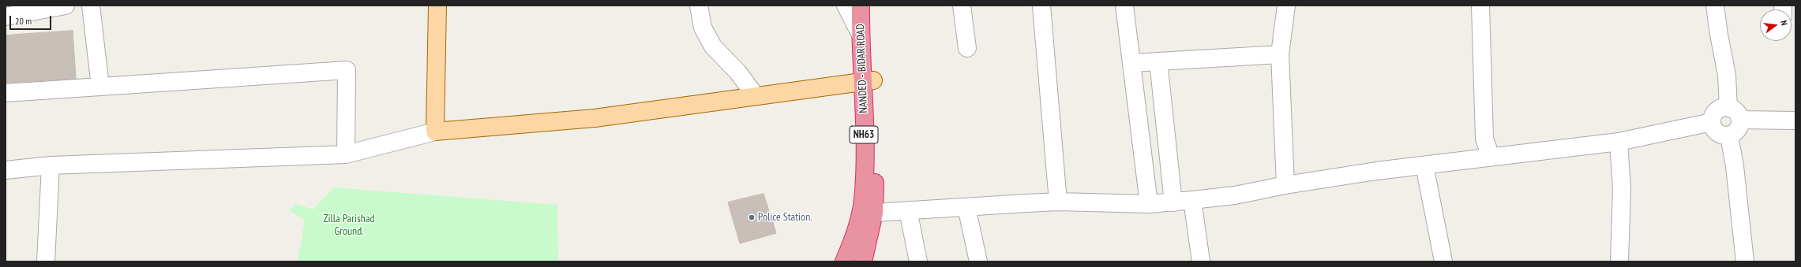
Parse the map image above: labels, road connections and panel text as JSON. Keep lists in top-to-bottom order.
{
  "streets": {
    "highway": ["NANDED - BIDAR ROAD", "NH63"]
  },
  "parks": ["Zilla Parishad Ground."],
  "places": ["Police Station."],
  "scale_bar": "20 m",
  "north": "right"
}
